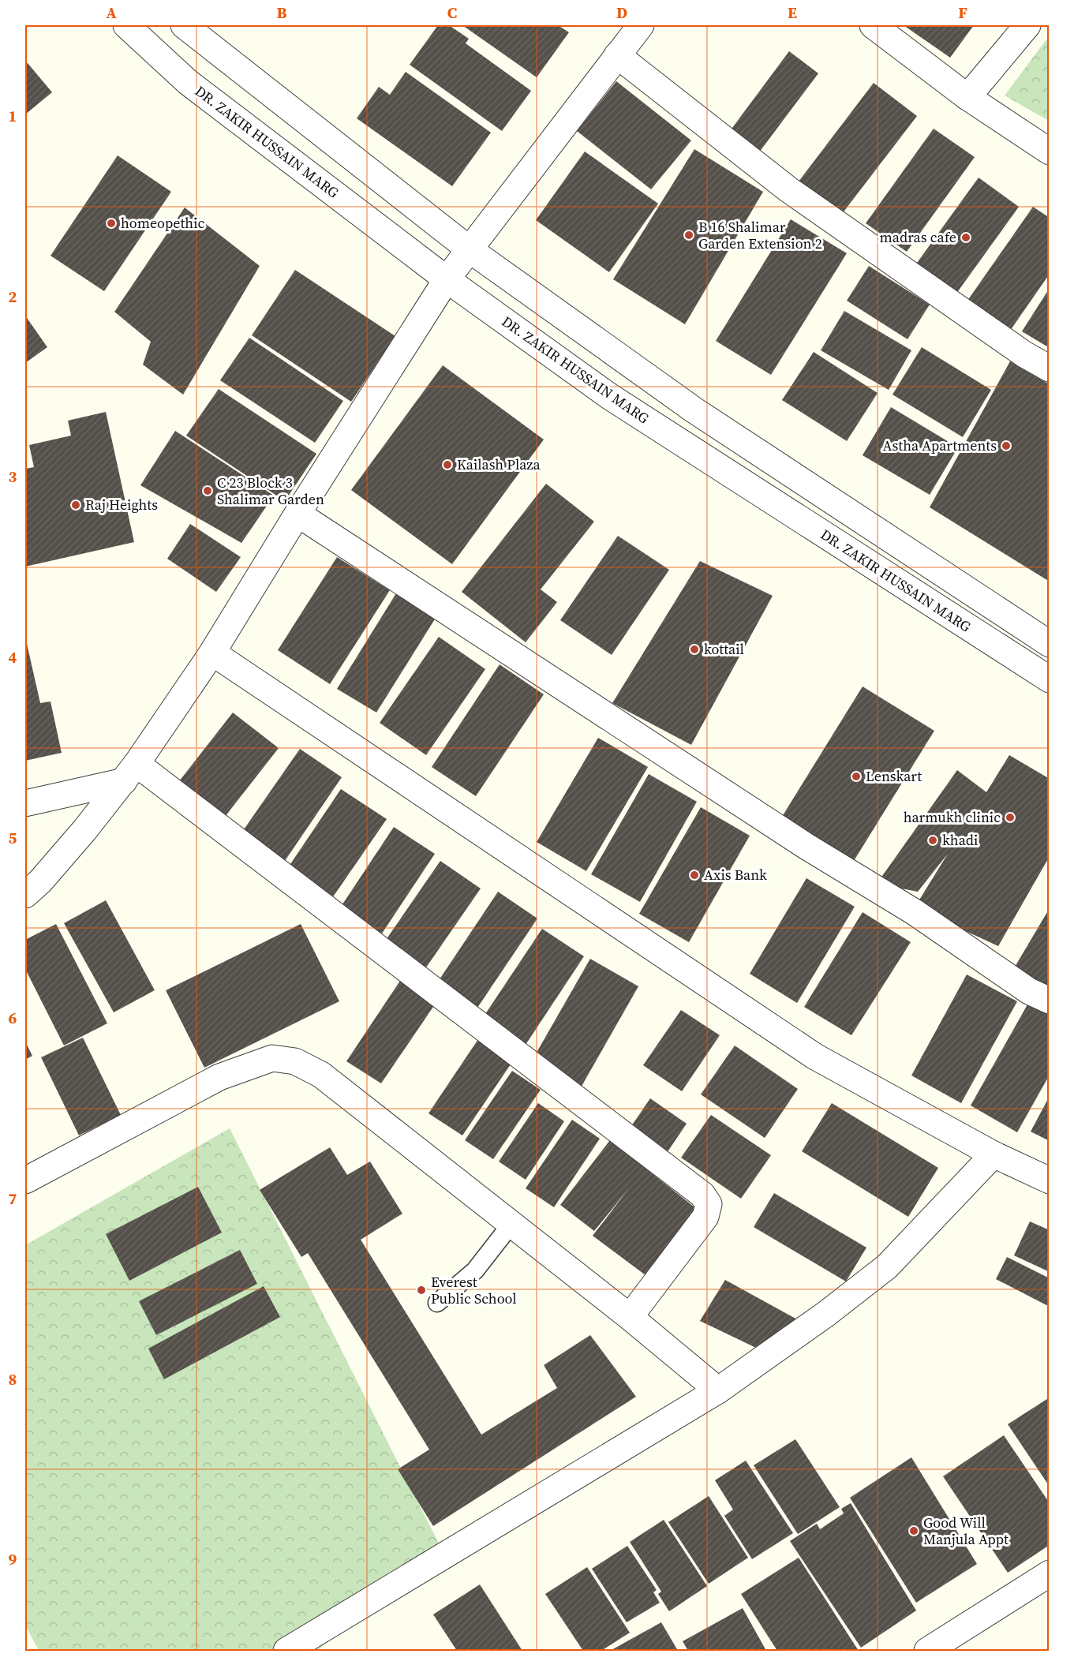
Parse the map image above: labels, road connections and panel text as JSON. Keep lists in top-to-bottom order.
{
  "streets": {
    "street": ["DR. ZAKIR HUSSAIN MARG"]
  },
  "places": [
    "homeopethic",
    "B 16 Shalimar Garden Extension 2",
    "madras cafe",
    "Astha Apartments",
    "Kailash Plaza",
    "C 23 Block 3 Shalimar Garden",
    "Raj Heights",
    "kottail",
    "Lenskart",
    "harmukh clinic",
    "khadi",
    "Axis Bank",
    "Everest Public School",
    "Good Will Manjula Appt"
  ],
  "grid": {
    "columns": [
      "A",
      "B",
      "C",
      "D",
      "E",
      "F"
    ],
    "rows": [
      "1",
      "2",
      "3",
      "4",
      "5",
      "6",
      "7",
      "8",
      "9"
    ]
  }
}
